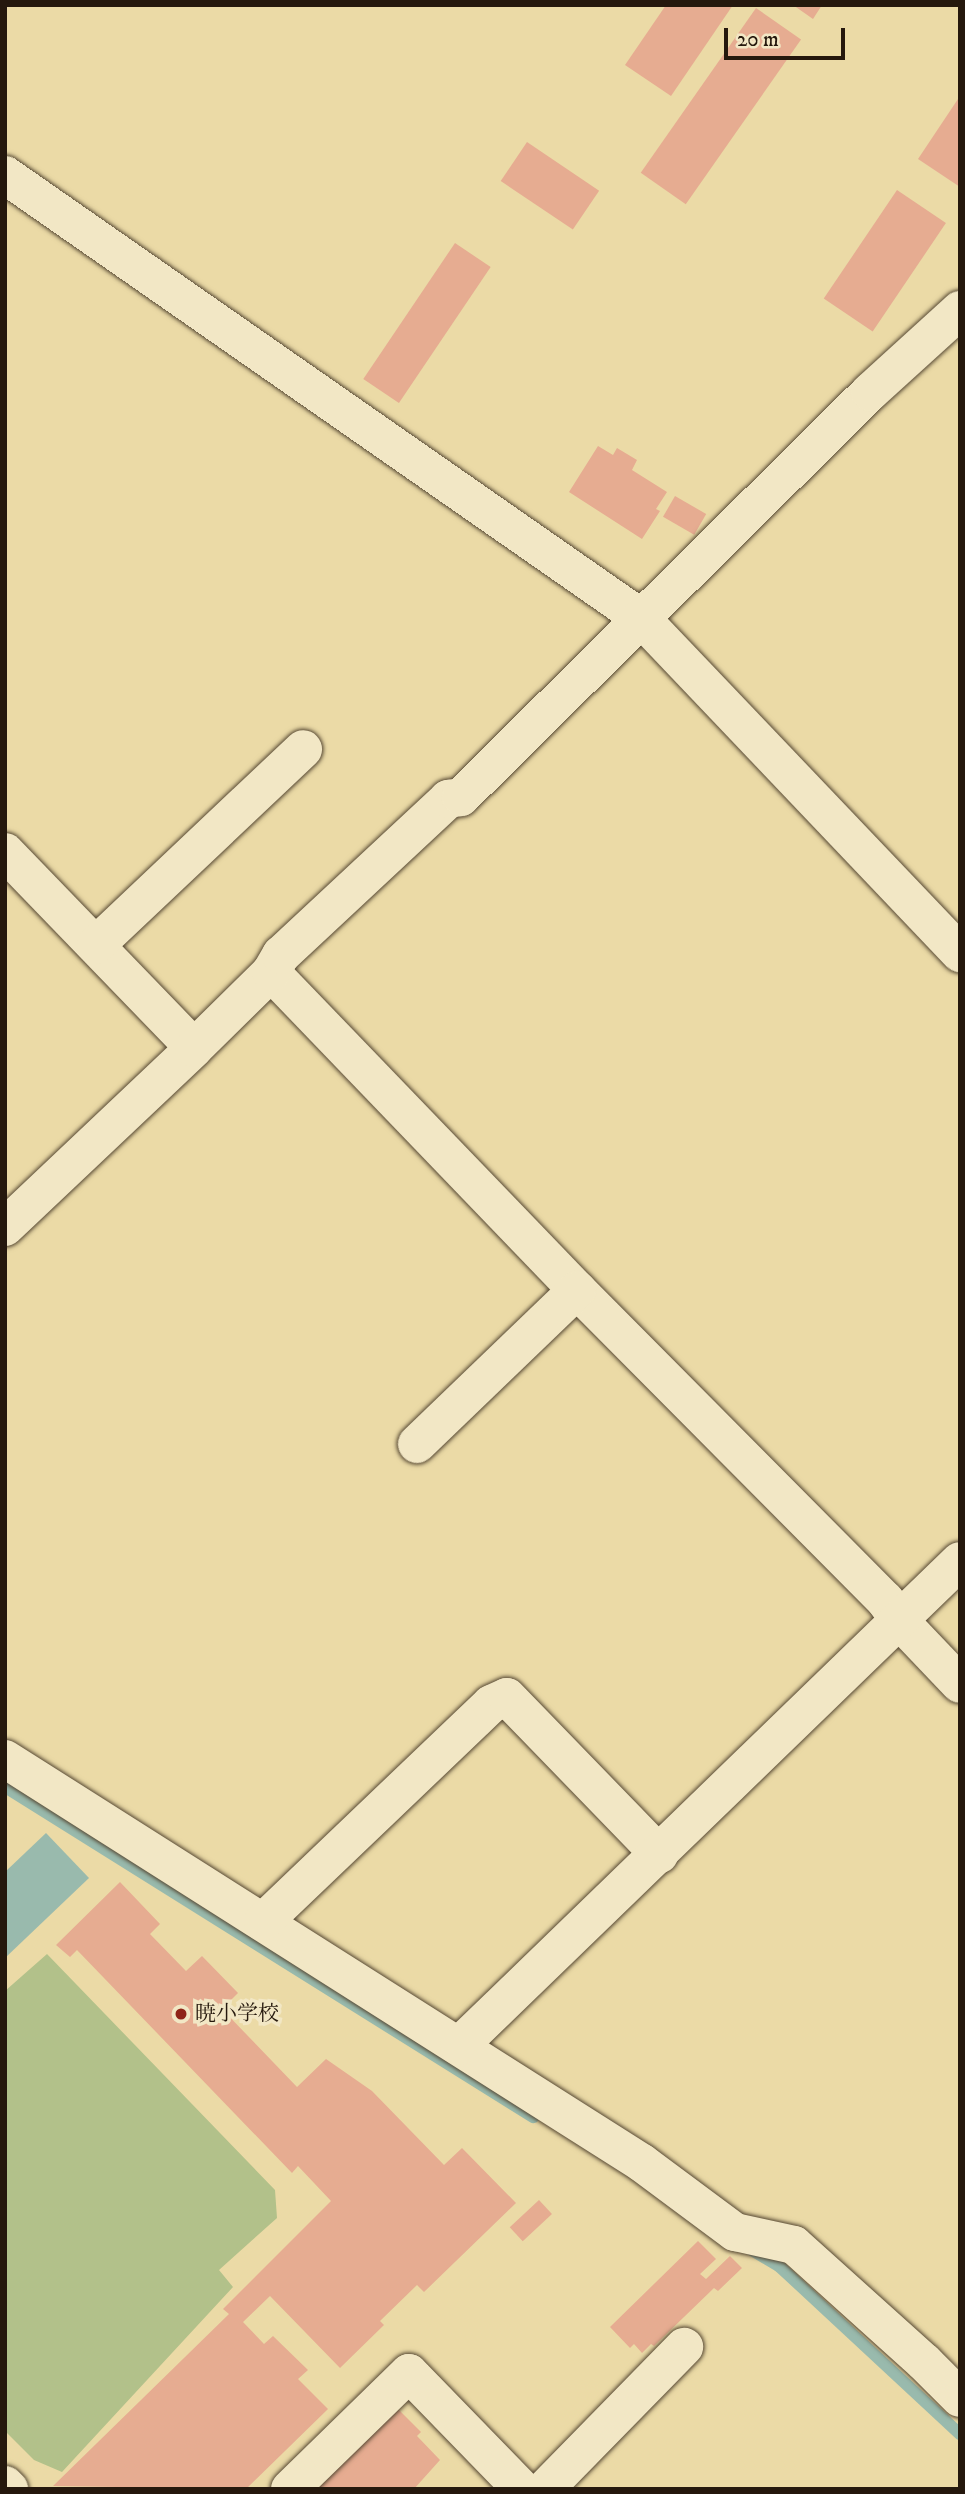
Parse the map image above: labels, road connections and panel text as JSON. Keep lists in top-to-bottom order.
{
  "places": ["暁小学校"],
  "scale_bar": "20 m"
}
